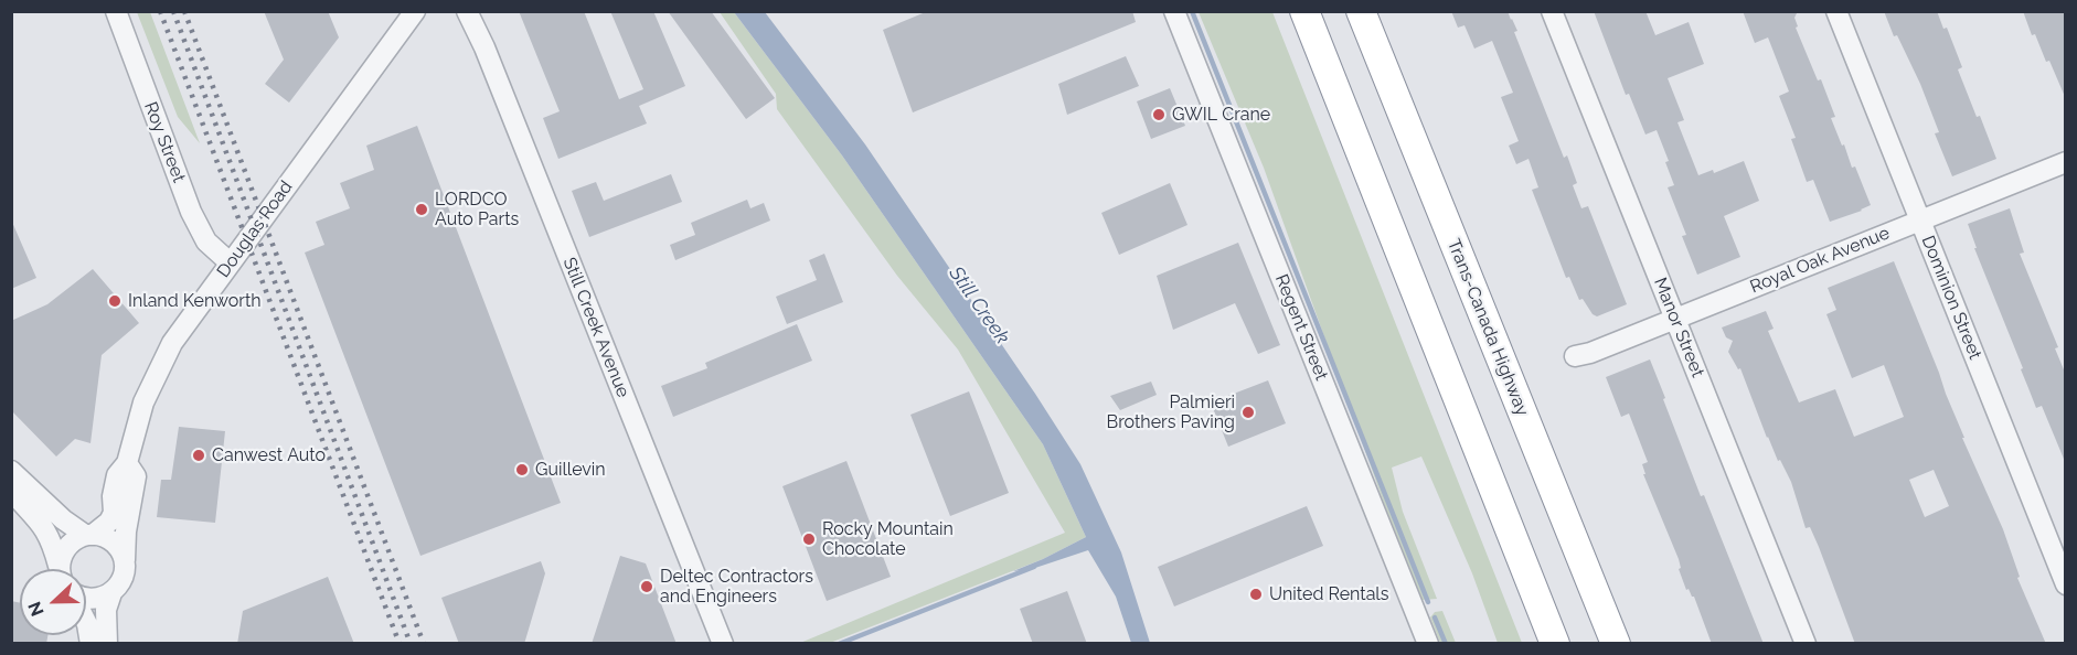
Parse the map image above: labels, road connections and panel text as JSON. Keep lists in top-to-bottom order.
{
  "streets": {
    "highway": ["Trans-Canada Highway"],
    "street": [
      "Roy Street",
      "Douglas Road",
      "Royal Oak Avenue",
      "Dominion Street",
      "Still Creek Avenue",
      "Regent Street",
      "Manor Street"
    ]
  },
  "crossings": [
    ["Roy Street", "Douglas Road"],
    ["Royal Oak Avenue", "Dominion Street"],
    ["Royal Oak Avenue", "Manor Street"]
  ],
  "water": ["Still Creek"],
  "places": [
    "GWIL Crane",
    "LORDCO Auto Parts",
    "Inland Kenworth",
    "Palmieri Brothers Paving",
    "Canwest Auto",
    "Guillevin",
    "Rocky Mountain Chocolate",
    "Deltec Contractors and Engineers",
    "United Rentals"
  ],
  "north": "left"
}
